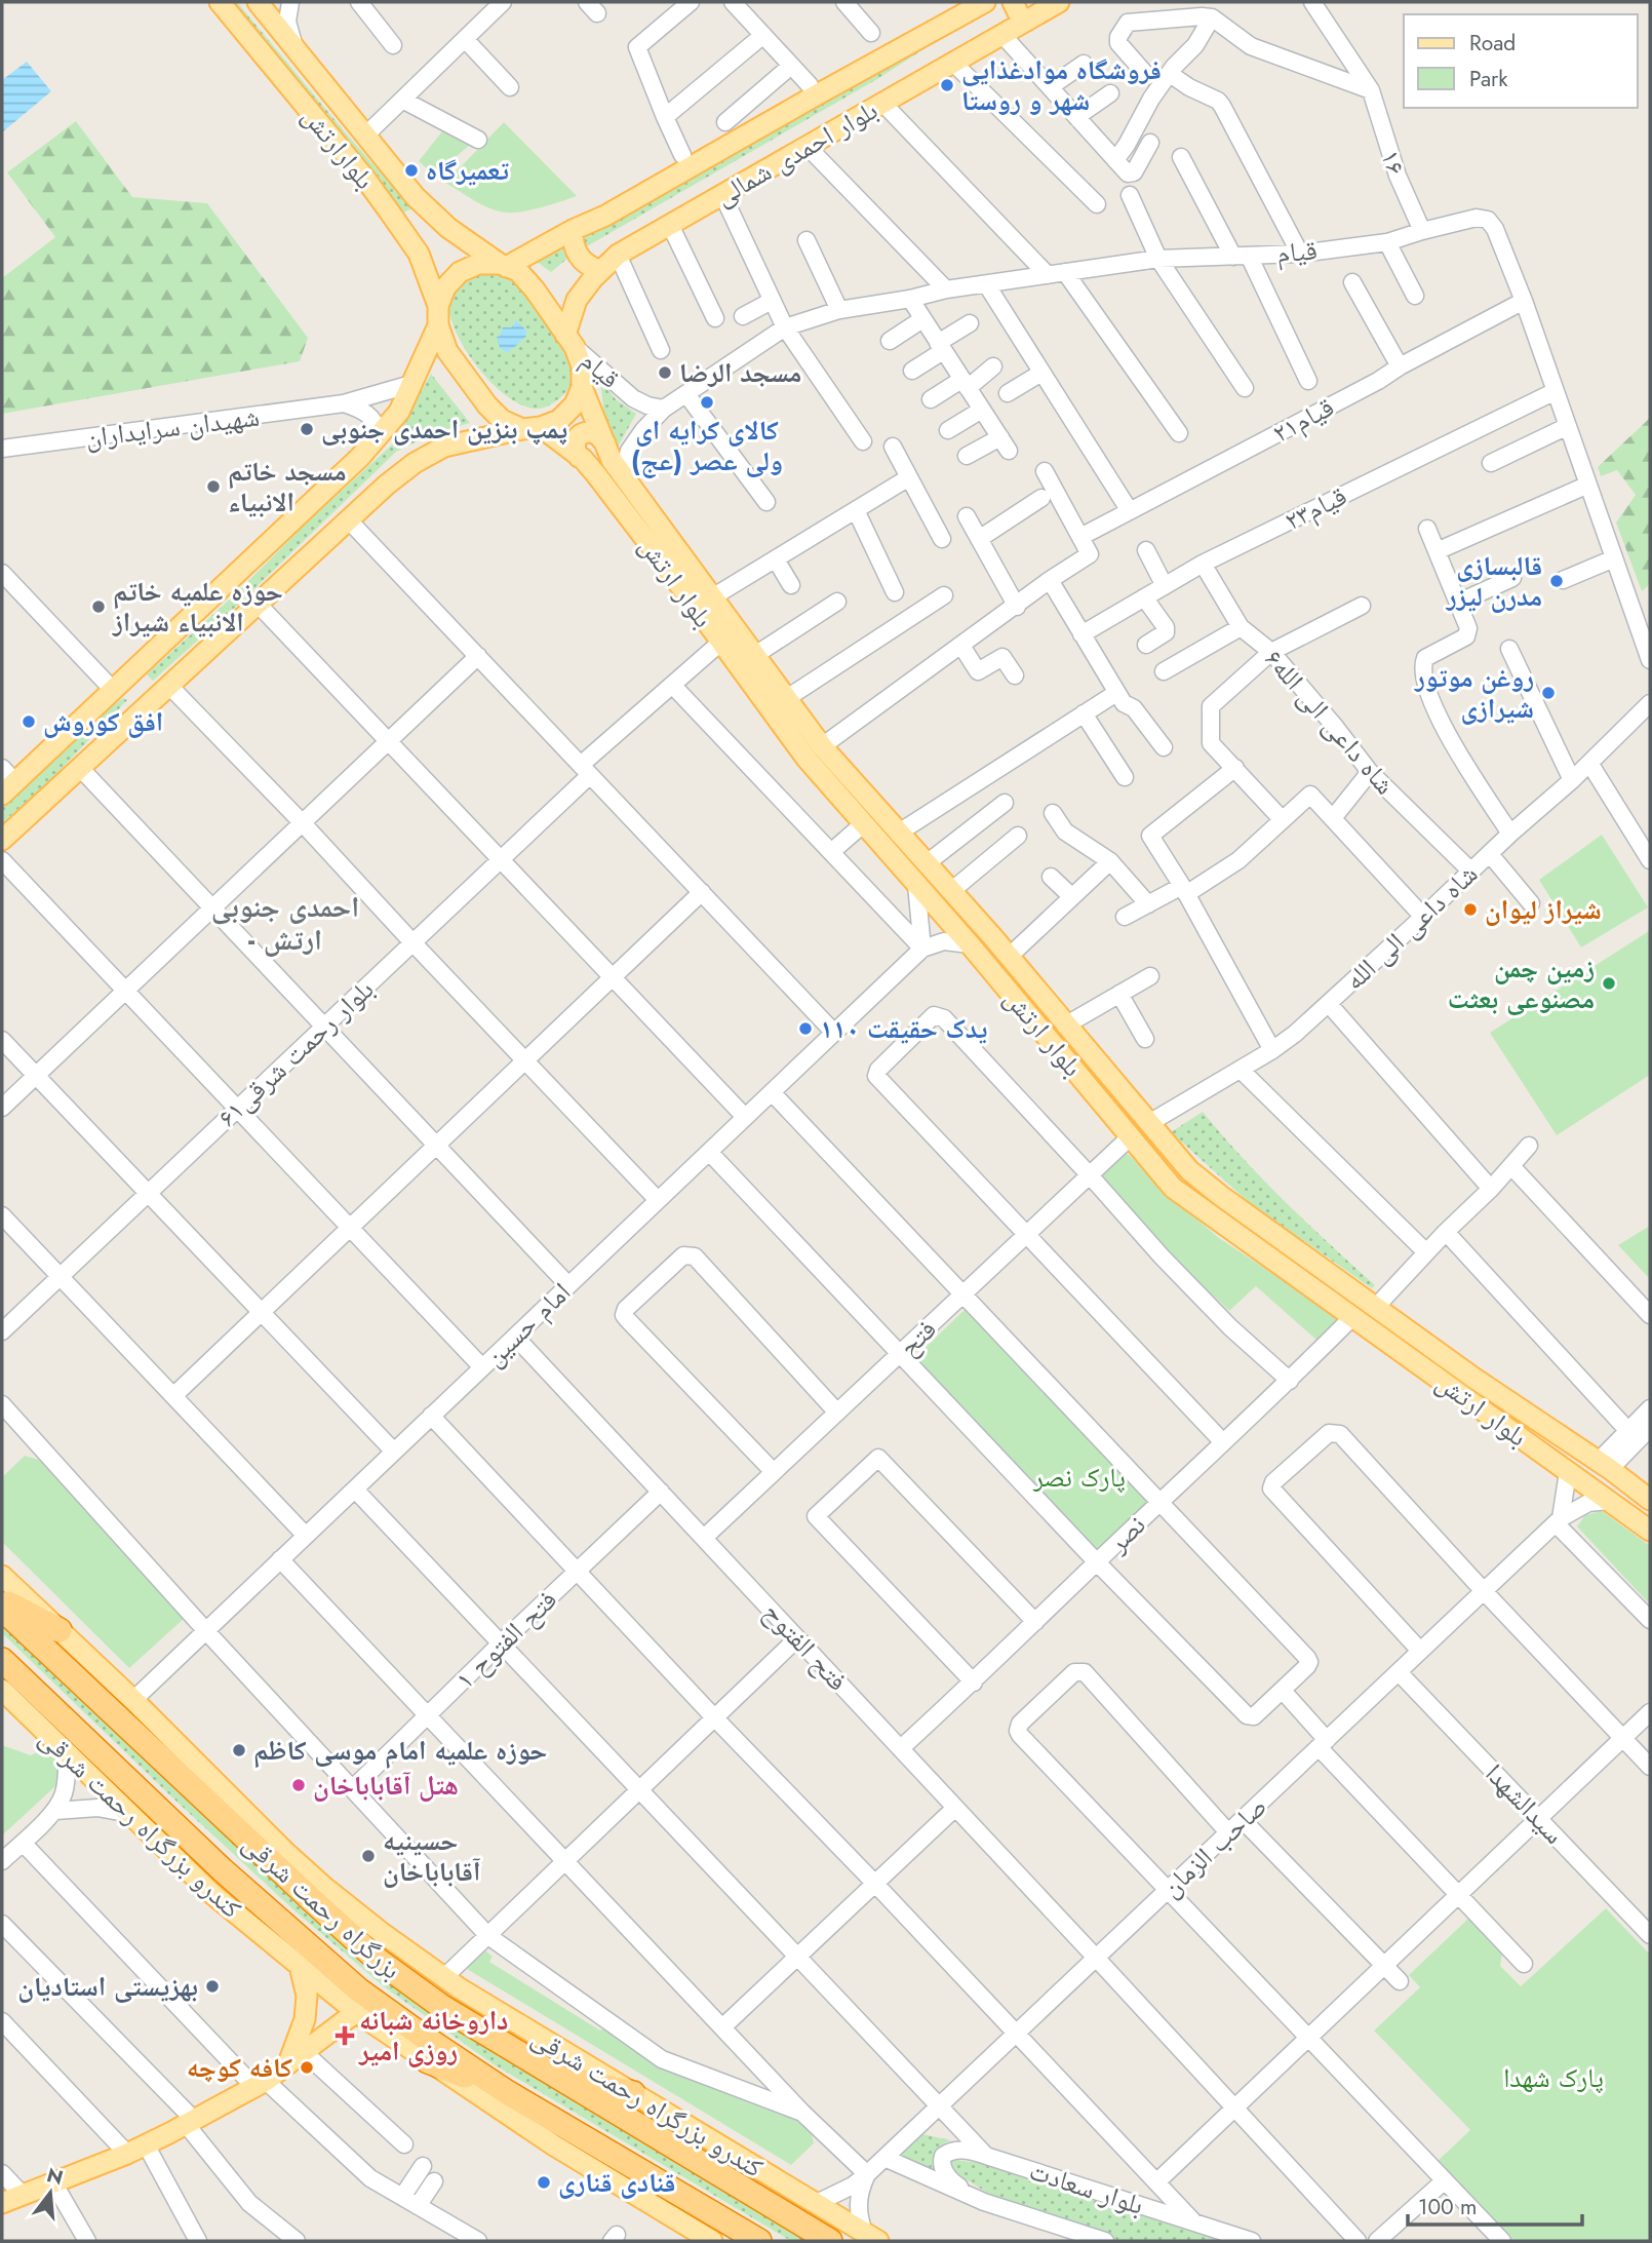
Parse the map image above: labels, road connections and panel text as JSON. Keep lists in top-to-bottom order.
{
  "streets": {
    "highway": ["بزرگراه رحمت شرقی"],
    "main road": [
      "بلوارارتش",
      "بلوار احمدی شمالی",
      "بلوار ارتش",
      "کندرو بزرگراه رحمت شرقی"
    ],
    "street": [
      "۱۶",
      "قیام",
      "قیام۲۱",
      "شهیدان سرایداران",
      "قیام۲۳",
      "شاه داعی الی الله۶",
      "شاه داعی الی الله",
      "بلوار رحمت شرقی۶۱",
      "امام حسین",
      "فتح",
      "نصر",
      "فتح الفتوح ۱",
      "فتح الفتوح",
      "سیدالشهدا",
      "صاحب الزمان",
      "بلوار سعادت"
    ]
  },
  "crossings": [
    ["بلوارارتش", "بلوار احمدی شمالی"],
    ["بلوارارتش", "قیام"],
    ["بلوارارتش", "بلوار ارتش"],
    ["بلوار احمدی شمالی", "قیام"],
    ["بلوار احمدی شمالی", "بلوار ارتش"],
    ["۱۶", "قیام"],
    ["قیام", "قیام۲۱"],
    ["قیام", "قیام۲۳"],
    ["قیام", "بلوار ارتش"],
    ["قیام۲۳", "شاه داعی الی الله۶"],
    ["بلوار ارتش", "شاه داعی الی الله"],
    ["بلوار ارتش", "بلوار رحمت شرقی۶۱"],
    ["بلوار ارتش", "فتح"],
    ["بلوار ارتش", "نصر"],
    ["بلوار ارتش", "صاحب الزمان"],
    ["شاه داعی الی الله۶", "شاه داعی الی الله"],
    ["امام حسین", "فتح الفتوح"],
    ["امام حسین", "کندرو بزرگراه رحمت شرقی"],
    ["امام حسین", "بلوار سعادت"],
    ["فتح", "فتح الفتوح"],
    ["نصر", "فتح الفتوح"],
    ["فتح الفتوح ۱", "فتح الفتوح"],
    ["فتح الفتوح ۱", "بلوار سعادت"],
    ["فتح الفتوح", "صاحب الزمان"],
    ["سیدالشهدا", "صاحب الزمان"],
    ["صاحب الزمان", "بلوار سعادت"]
  ],
  "districts": ["احمدی جنوبی - ارتش"],
  "parks": ["پارک نصر", "پارک شهدا"],
  "places": {
    "other": [
      "فروشگاه موادغذایی شهر و روستا",
      "تعمیرگاه",
      "مسجد الرضا",
      "کالای کرایه ای ولی عصر (عج)",
      "پمپ بنزین احمدى جنوبى",
      "مسجد خاتم الانبیاء",
      "قالبسازی مدرن لیزر",
      "حوزه علمیه خاتم الانبیاء شیراز",
      "روغن موتور شیرازی",
      "افق کوروش",
      "شیراز لیوان",
      "زمین چمن مصنوعی بعثت",
      "یدک حقیقت ۱۱۰",
      "حوزه علمیه امام موسی کاظم",
      "هتل آقاباباخان",
      "حسینیه آقاباباخان",
      "بهزیستی استادیان",
      "کافه کوچه",
      "قنادی قناری"
    ],
    "health": ["داروخانه شبانه روزی امیر"]
  },
  "legend": ["Road", "Park"],
  "scale_bar": "100 m",
  "north": "top"
}
